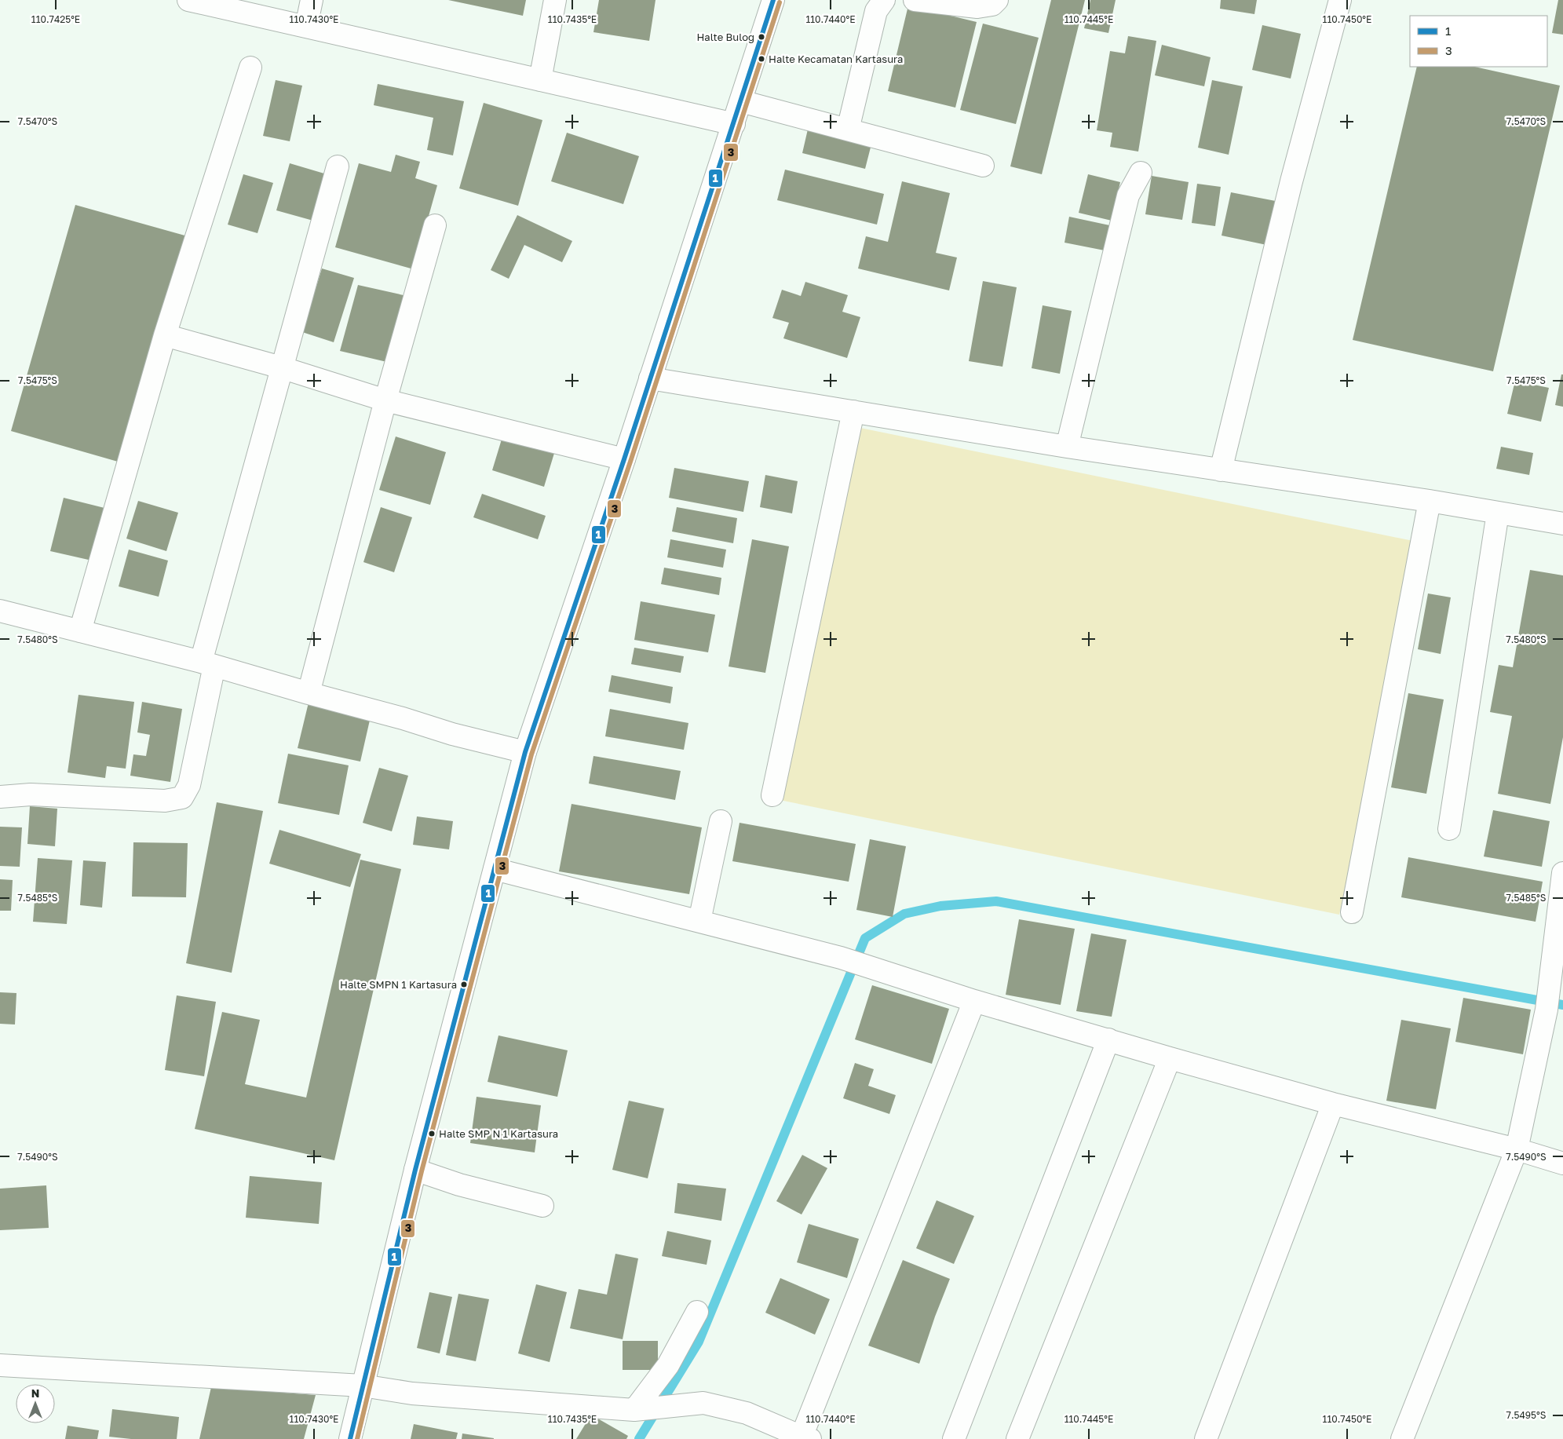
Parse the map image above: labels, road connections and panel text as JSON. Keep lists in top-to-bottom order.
{
  "places": [
    "Halte Bulog",
    "Halte Kecamatan Kartasura",
    "Halte SMPN 1 Kartasura",
    "Halte SMP N 1 Kartasura"
  ],
  "lines": ["transit line 1", "transit line 3"],
  "legend": ["1", "3"],
  "north": "top",
  "coordinates": [
    "110.7425°E",
    "110.7430°E",
    "110.7435°E",
    "110.7440°E",
    "110.7445°E",
    "110.7450°E",
    "7.5470°S",
    "7.5475°S",
    "7.5480°S",
    "7.5485°S",
    "7.5490°S",
    "7.5495°S"
  ]
}
